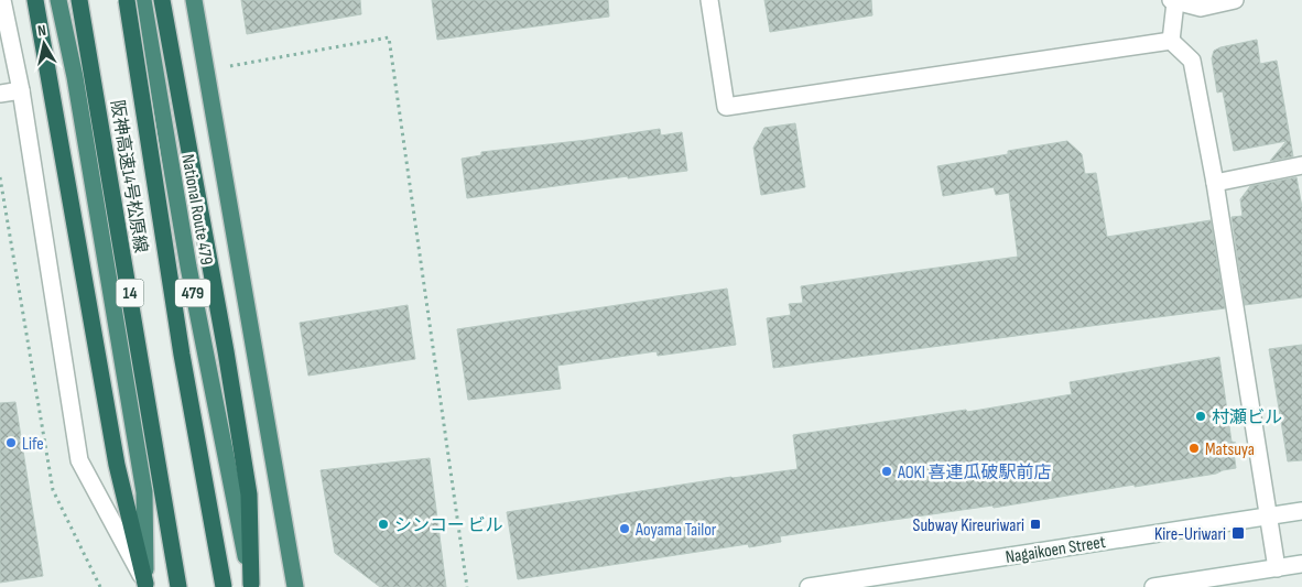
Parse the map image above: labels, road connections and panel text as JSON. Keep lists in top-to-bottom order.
{
  "streets": {
    "highway": [
      "阪神高速14号松原線",
      "National Route 479",
      "14",
      "479"
    ],
    "street": ["Nagaikoen Street"]
  },
  "places": {
    "other": [
      "村瀬ビル",
      "Life",
      "Matsuya",
      "AOKI 喜連瓜破駅前店",
      "シンコー ビル",
      "Aoyama Tailor"
    ],
    "transit": ["Subway Kireuriwari", "Kire-Uriwari"]
  },
  "north": "top"
}
